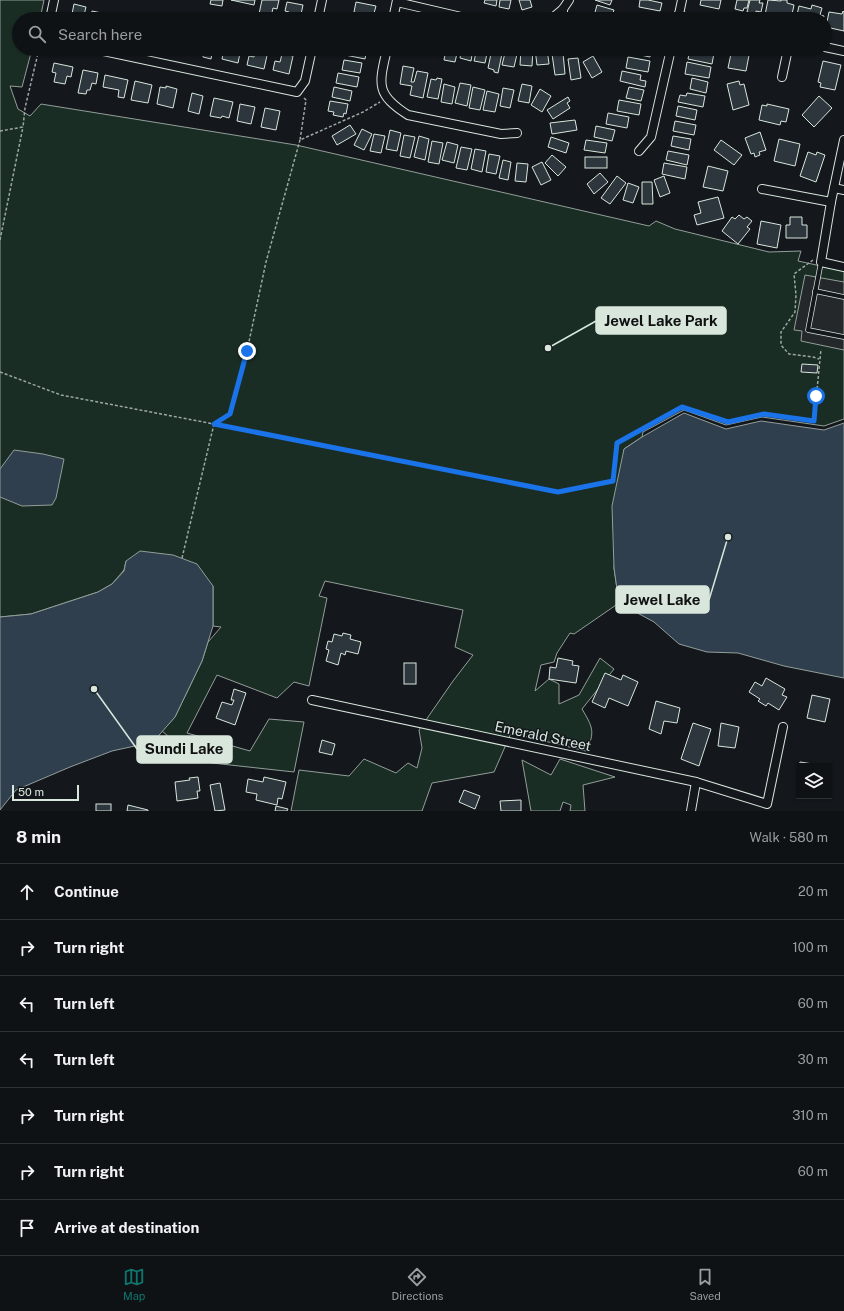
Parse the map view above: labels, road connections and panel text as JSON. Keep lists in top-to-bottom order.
{
  "streets": {
    "street": ["Emerald Street"]
  },
  "places": ["Jewel Lake Park", "Jewel Lake", "Sundi Lake"],
  "scale_bar": "50 m",
  "page": {
    "search": "Search here",
    "scale": "50 m",
    "heading": ["8 min", "Walk · 580 m"],
    "list": [
      ["Continue", "20 m"],
      ["Turn right", "100 m"],
      ["Turn left", "60 m"],
      ["Turn left", "30 m"],
      ["Turn right", "310 m"],
      ["Turn right", "60 m"],
      "Arrive at destination"
    ],
    "nav": ["Map", "Directions", "Saved"]
  }
}
